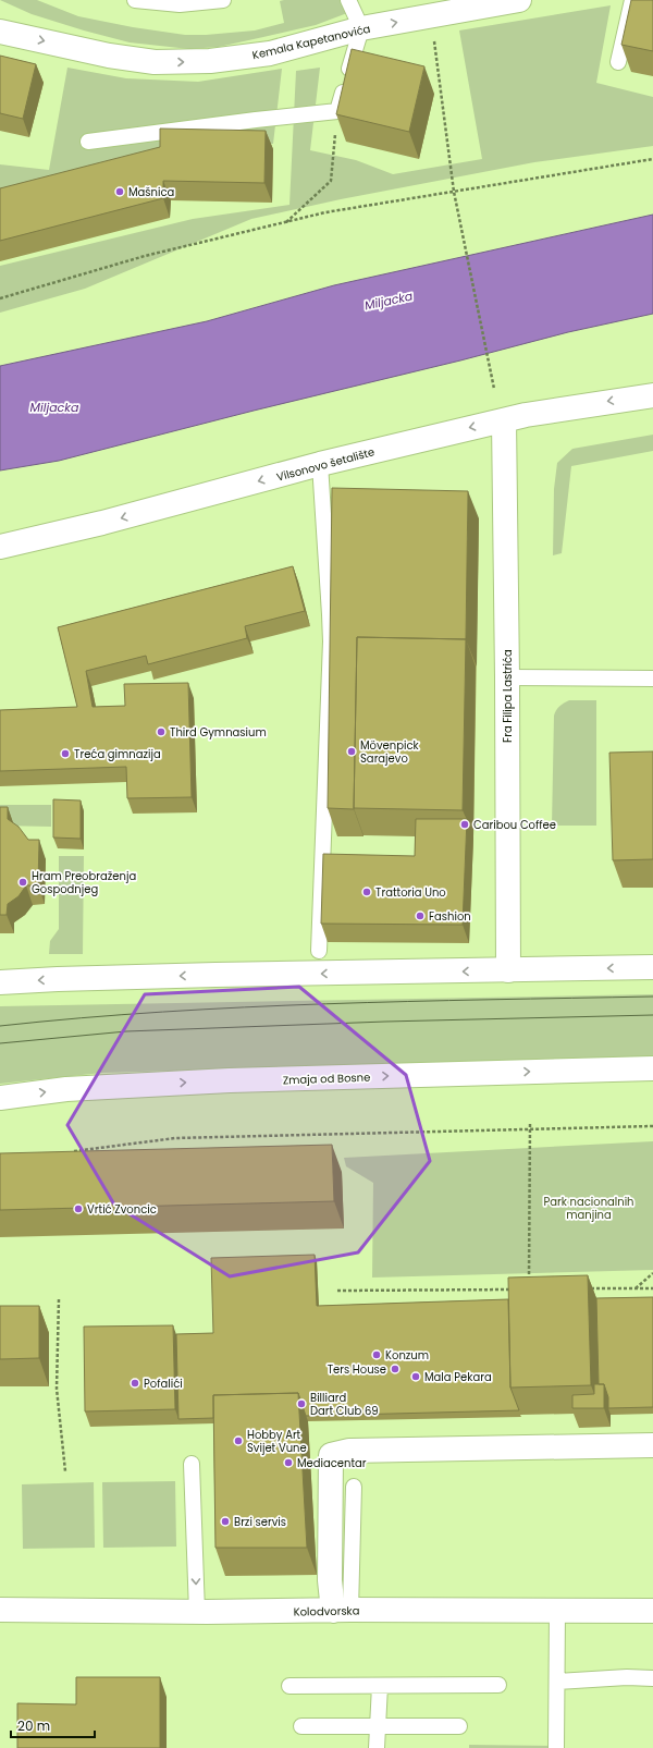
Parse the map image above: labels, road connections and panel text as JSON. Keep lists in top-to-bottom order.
{
  "streets": {
    "street": [
      "Kemala Kapetanovića",
      "Vilsonovo šetalište",
      "Fra Filipa Lastrića",
      "Zmaja od Bosne",
      "Kolodvorska"
    ]
  },
  "crossings": [
    ["Vilsonovo šetalište", "Fra Filipa Lastrića"]
  ],
  "one_way": ["Kemala Kapetanovića", "Vilsonovo šetalište"],
  "water": ["Miljacka"],
  "parks": ["Park nacionalnih manjina"],
  "places": [
    "Mašnica",
    "Third Gymnasium",
    "Mövenpick Sarajevo",
    "Treća gimnazija",
    "Caribou Coffee",
    "Hram Preobraženja Gospodnjeg",
    "Trattoria Uno",
    "Fashion",
    "Vrtić Zvoncic",
    "Konzum",
    "Ters House",
    "Mala Pekara",
    "Pofalići",
    "Billiard Dart Club 69",
    "Hobby Art Svijet Vune",
    "Mediacentar",
    "Brzi servis"
  ],
  "scale_bar": "20 m"
}
